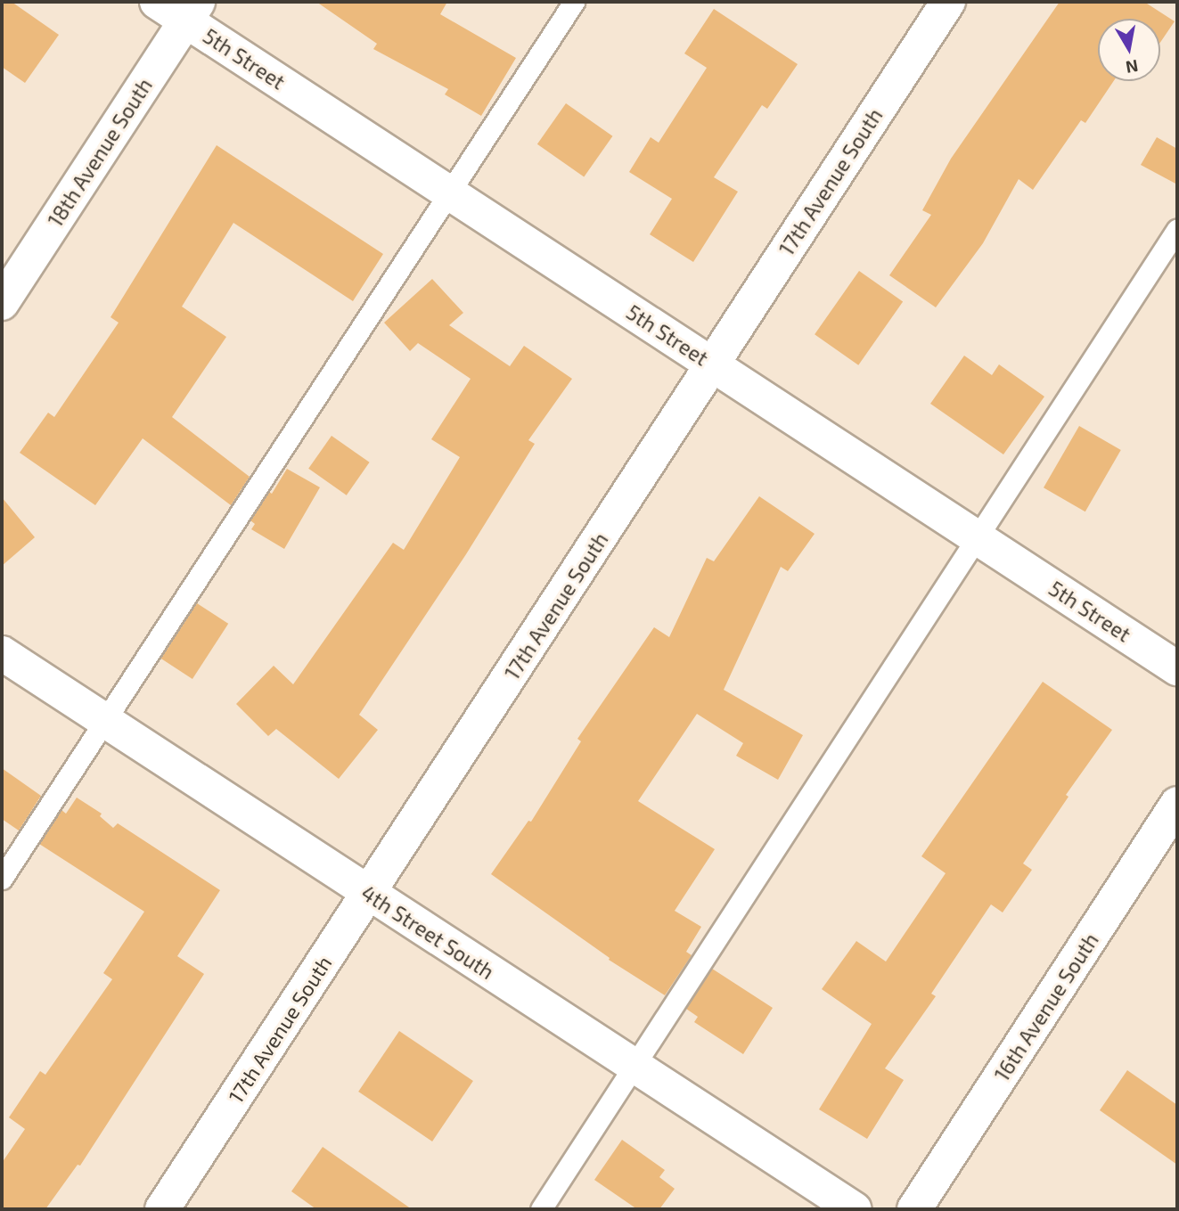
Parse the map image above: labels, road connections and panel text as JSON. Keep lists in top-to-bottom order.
{
  "streets": {
    "street": [
      "5th Street",
      "18th Avenue South",
      "17th Avenue South",
      "4th Street South",
      "16th Avenue South"
    ]
  },
  "crossings": [
    ["5th Street", "18th Avenue South"],
    ["5th Street", "17th Avenue South"],
    ["17th Avenue South", "4th Street South"]
  ],
  "north": "bottom"
}
